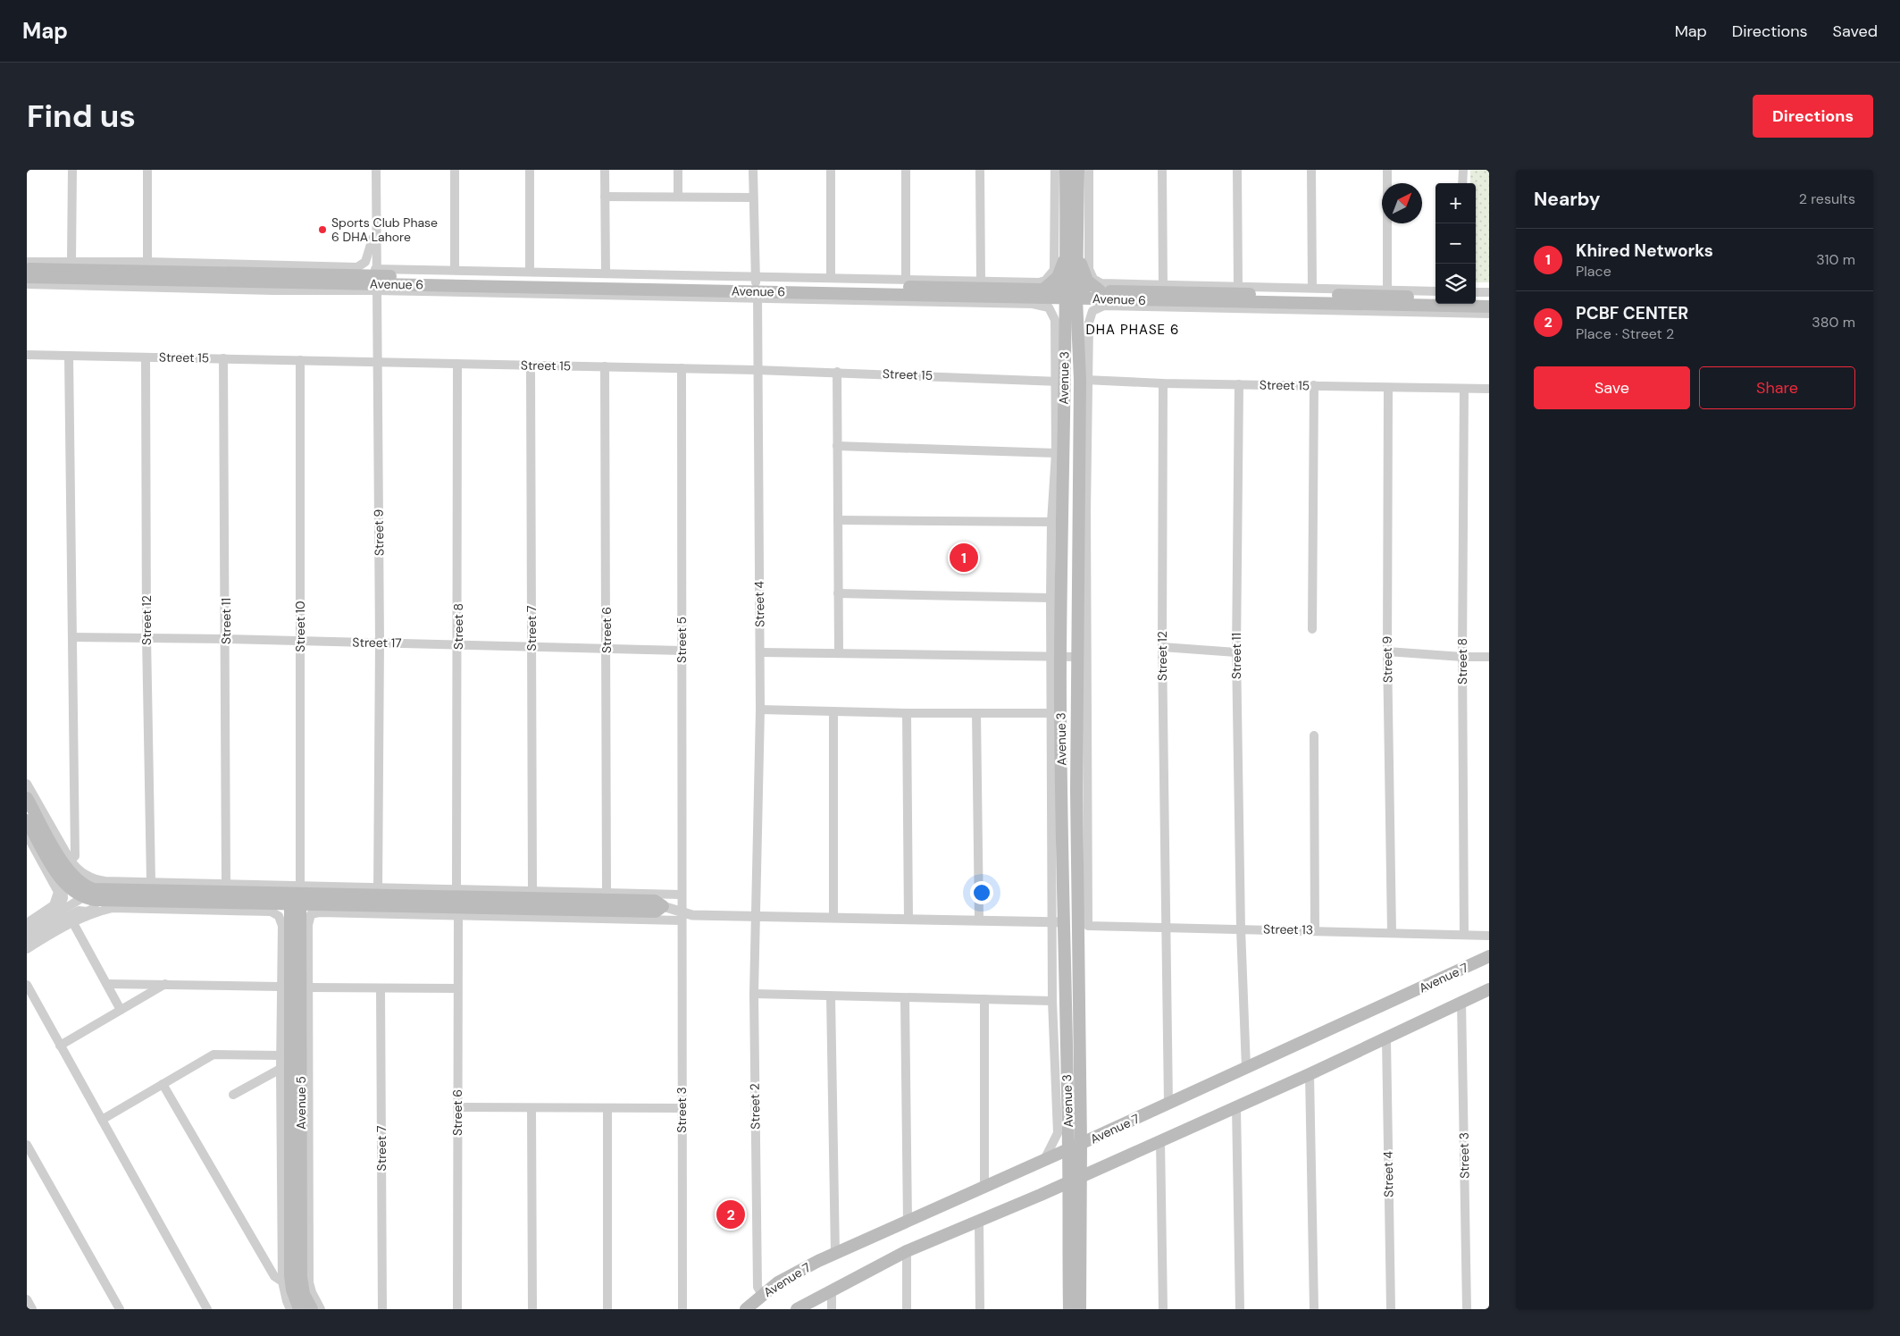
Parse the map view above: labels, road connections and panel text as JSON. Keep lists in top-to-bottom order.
{
  "streets": {
    "main road": [
      "Avenue 6",
      "Avenue 3",
      "Avenue 7",
      "Avenue 5"
    ],
    "street": [
      "Street 15",
      "Street 9",
      "Street 4",
      "Street 12",
      "Street 11",
      "Street 10",
      "Street 8",
      "Street 7",
      "Street 6",
      "Street 5",
      "Street 17",
      "Street 13",
      "Street 2",
      "Street 3"
    ]
  },
  "crossings": [
    ["Avenue 6", "Avenue 3"],
    ["Avenue 6", "Street 9"],
    ["Avenue 6", "Street 4"],
    ["Street 15", "Avenue 3"],
    ["Street 15", "Street 9"],
    ["Street 15", "Street 4"],
    ["Street 15", "Street 12"],
    ["Street 15", "Street 11"],
    ["Street 15", "Street 10"],
    ["Street 15", "Street 8"],
    ["Street 15", "Street 7"],
    ["Street 15", "Street 6"],
    ["Street 15", "Street 5"],
    ["Street 15", "Street 13"],
    ["Avenue 3", "Street 13"],
    ["Avenue 3", "Avenue 7"],
    ["Street 9", "Street 17"],
    ["Street 9", "Street 13"],
    ["Street 4", "Street 2"],
    ["Street 12", "Street 17"],
    ["Street 12", "Street 13"],
    ["Street 12", "Avenue 7"],
    ["Street 11", "Street 17"],
    ["Street 11", "Street 13"],
    ["Street 11", "Avenue 7"],
    ["Street 10", "Street 17"],
    ["Street 10", "Avenue 5"],
    ["Street 8", "Street 17"],
    ["Street 8", "Street 13"],
    ["Street 7", "Street 17"],
    ["Street 6", "Street 17"],
    ["Street 5", "Street 17"],
    ["Street 5", "Street 3"],
    ["Avenue 7", "Street 2"]
  ],
  "districts": ["DHA PHASE 6"],
  "places": ["Sports Club Phase 6 DHA Lahore"],
  "north": "top right",
  "page": {
    "header": "Map",
    "nav": ["Map", "Directions", "Saved"],
    "buttons": [
      "Directions",
      ["Save", "Share"]
    ],
    "title": "Find us",
    "heading": ["Nearby", "2 results"],
    "map_buttons": ["+", "−"],
    "list": [
      {
        "mark": "1",
        "name": "Khired Networks",
        "note": "Place",
        "value": "310 m"
      },
      {
        "mark": "2",
        "name": "PCBF CENTER",
        "note": "Place · Street 2",
        "value": "380 m"
      }
    ],
    "pins": ["1", "2"]
  }
}
